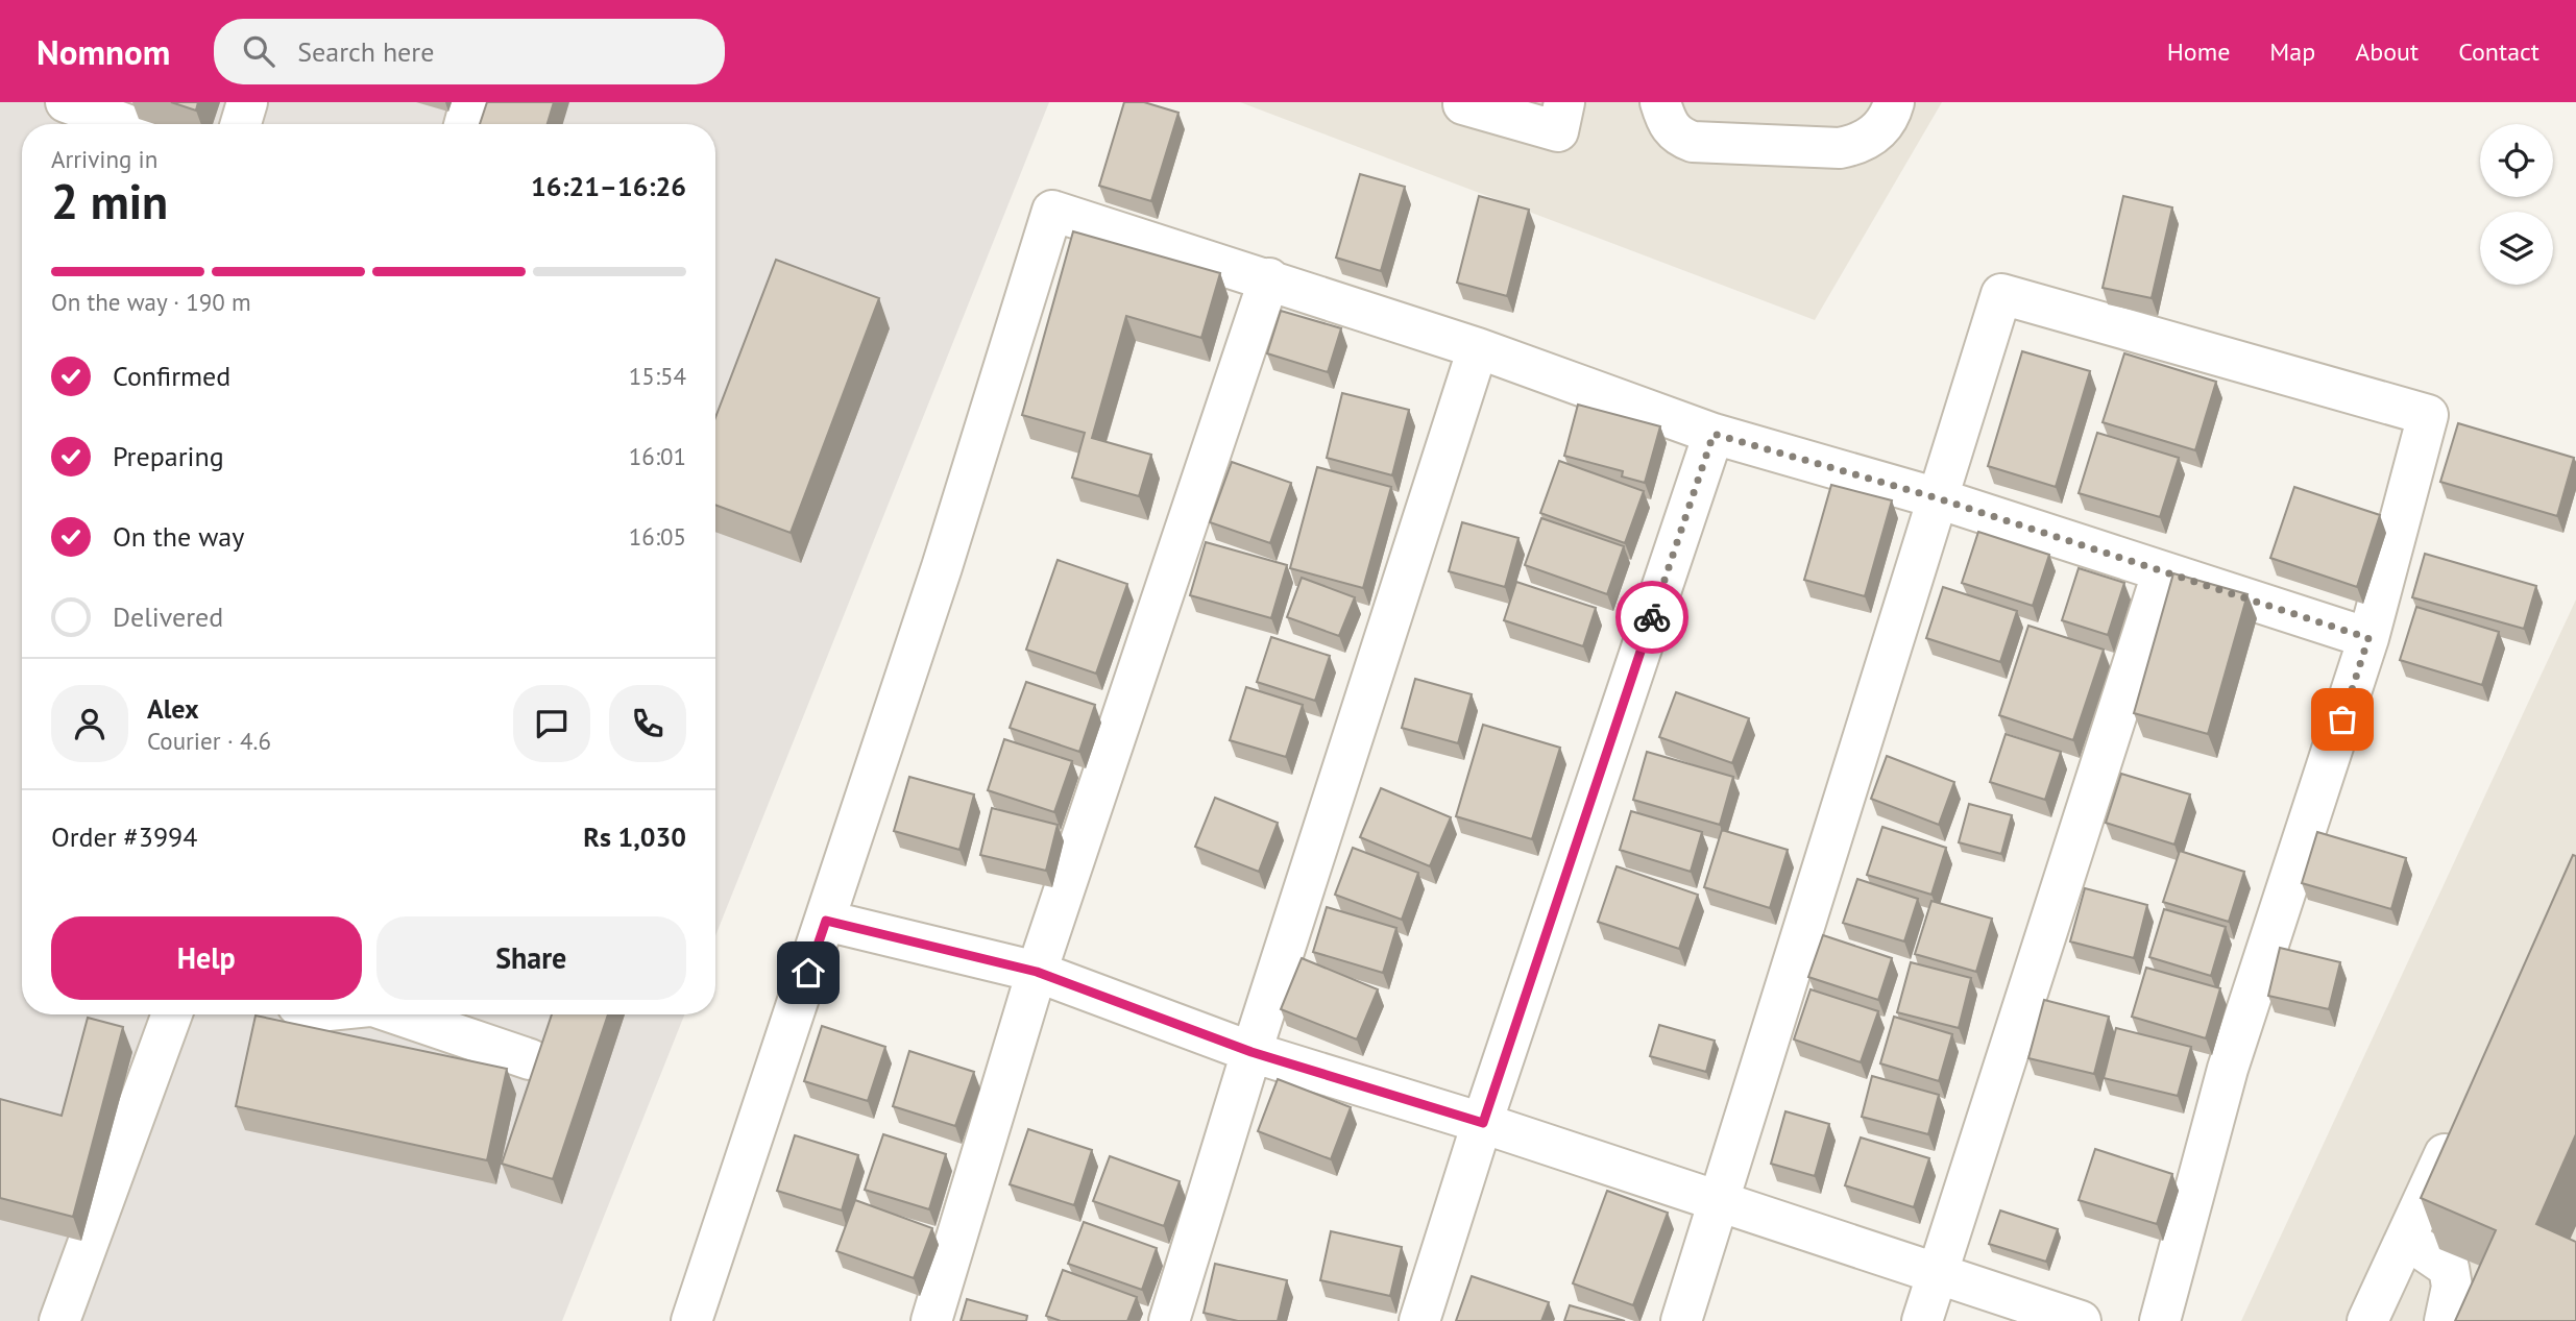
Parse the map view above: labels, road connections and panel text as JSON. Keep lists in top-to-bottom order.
{
  "page": {
    "header": "Nomnom",
    "search": "Search here",
    "nav": [
      "Home",
      "Map",
      "About",
      "Contact"
    ],
    "heading": ["2 min", "Arriving in", "16:21–16:26"],
    "panel": [
      "Alex",
      "Courier · 4.6",
      "Order #3994",
      "Rs 1,030"
    ],
    "bar": "On the way · 190 m",
    "list": [
      ["Confirmed", "15:54"],
      ["Preparing", "16:01"],
      ["On the way", "16:05"],
      "Delivered"
    ],
    "buttons": ["Help", "Share"]
  }
}
